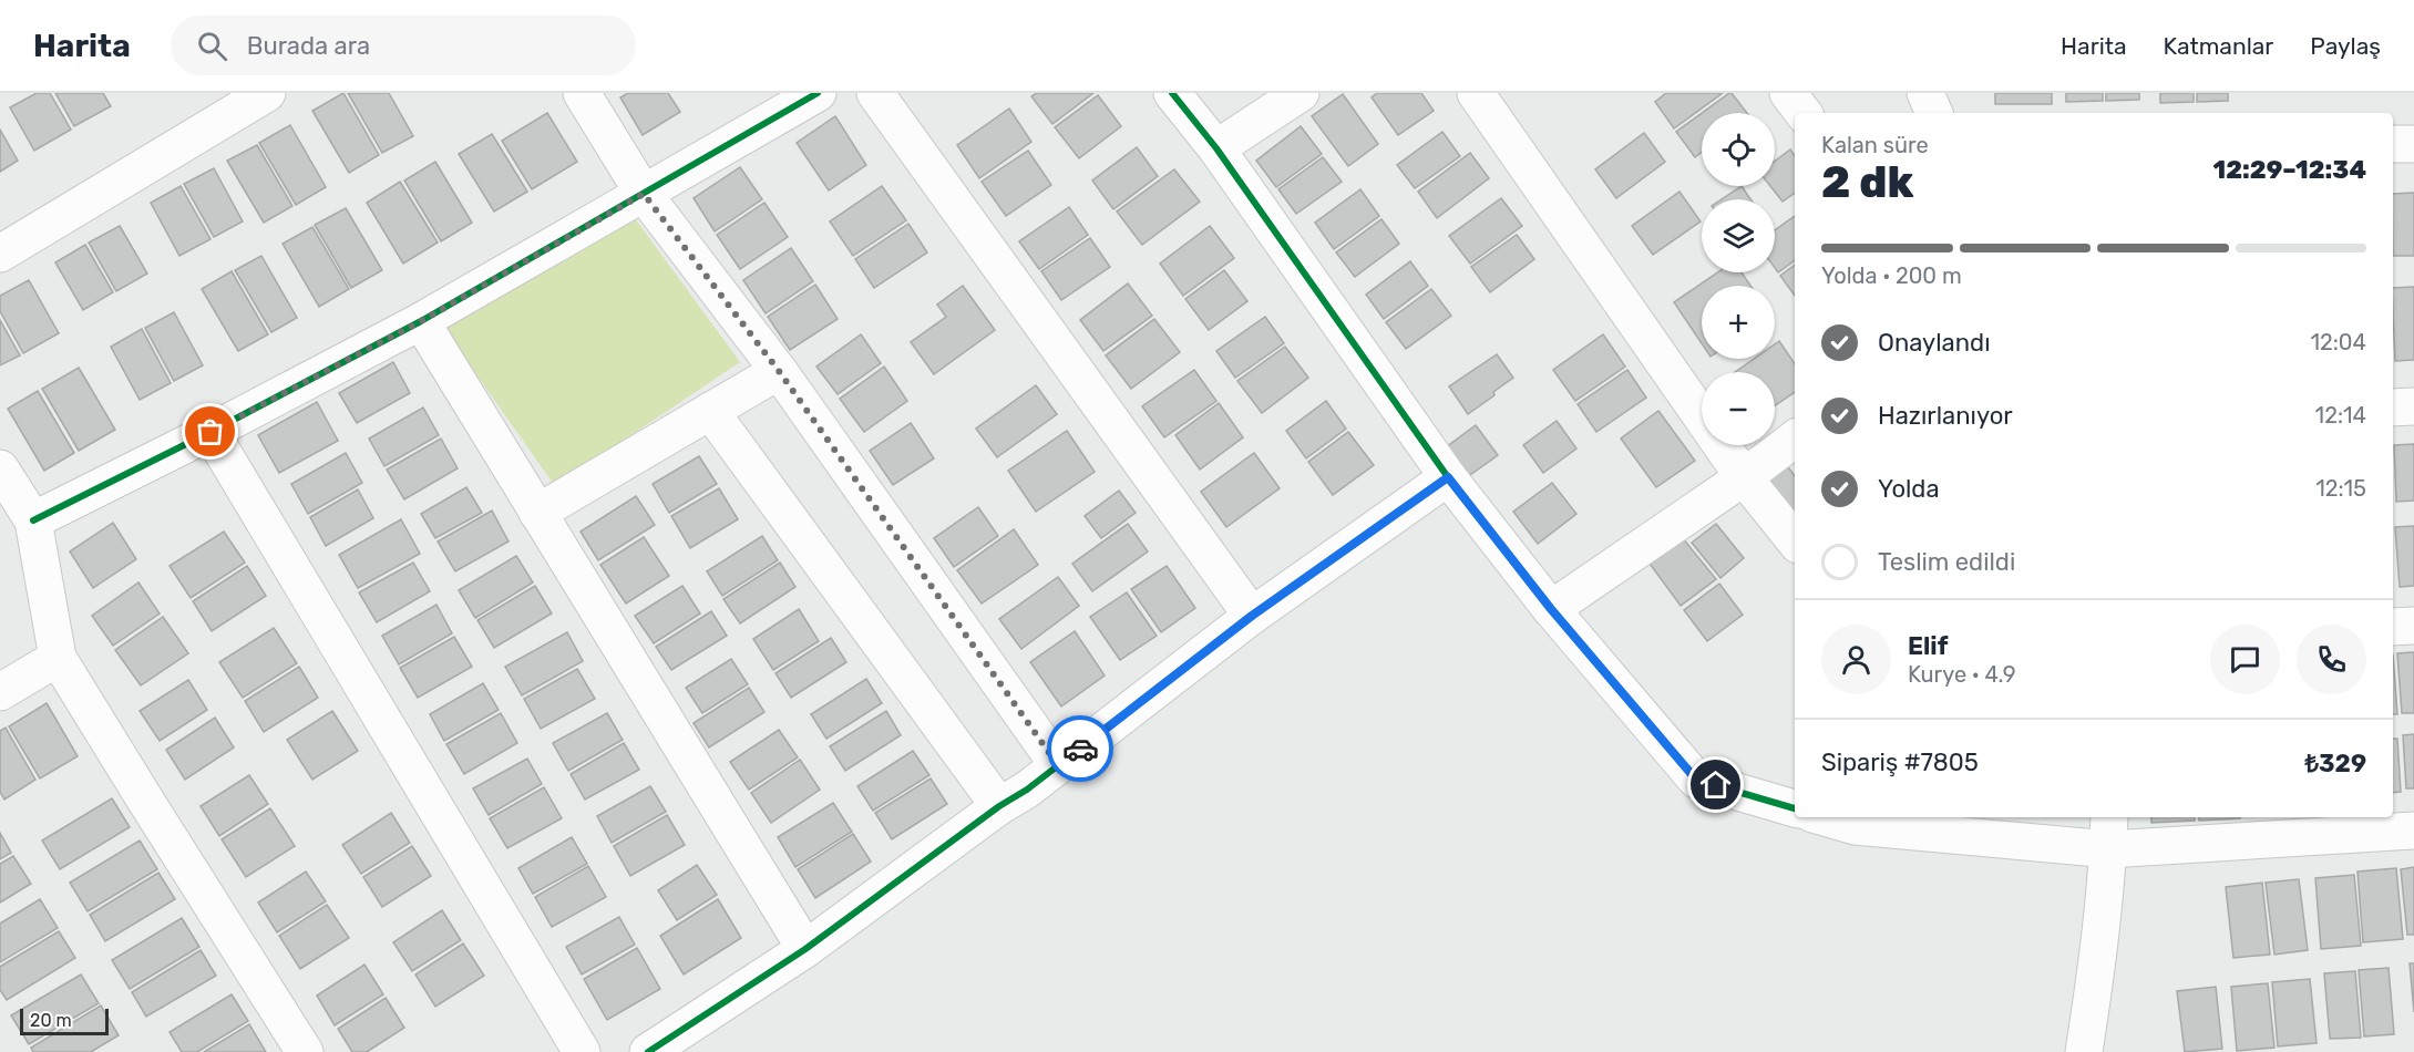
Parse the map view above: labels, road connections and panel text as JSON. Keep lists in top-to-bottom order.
{
  "scale_bar": "20 m",
  "page": {
    "header": "Harita",
    "search": "Burada ara",
    "nav": ["Harita", "Katmanlar", "Paylaş"],
    "map_buttons": ["+", "−"],
    "heading": ["2 dk", "Kalan süre", "12:29–12:34"],
    "panel": [
      "Elif",
      "Kurye · 4.9",
      "Sipariş #7805",
      "₺329"
    ],
    "bar": "Yolda · 200 m",
    "list": [
      ["Onaylandı", "12:04"],
      ["Hazırlanıyor", "12:14"],
      ["Yolda", "12:15"],
      "Teslim edildi"
    ],
    "scale": "20 m"
  }
}
